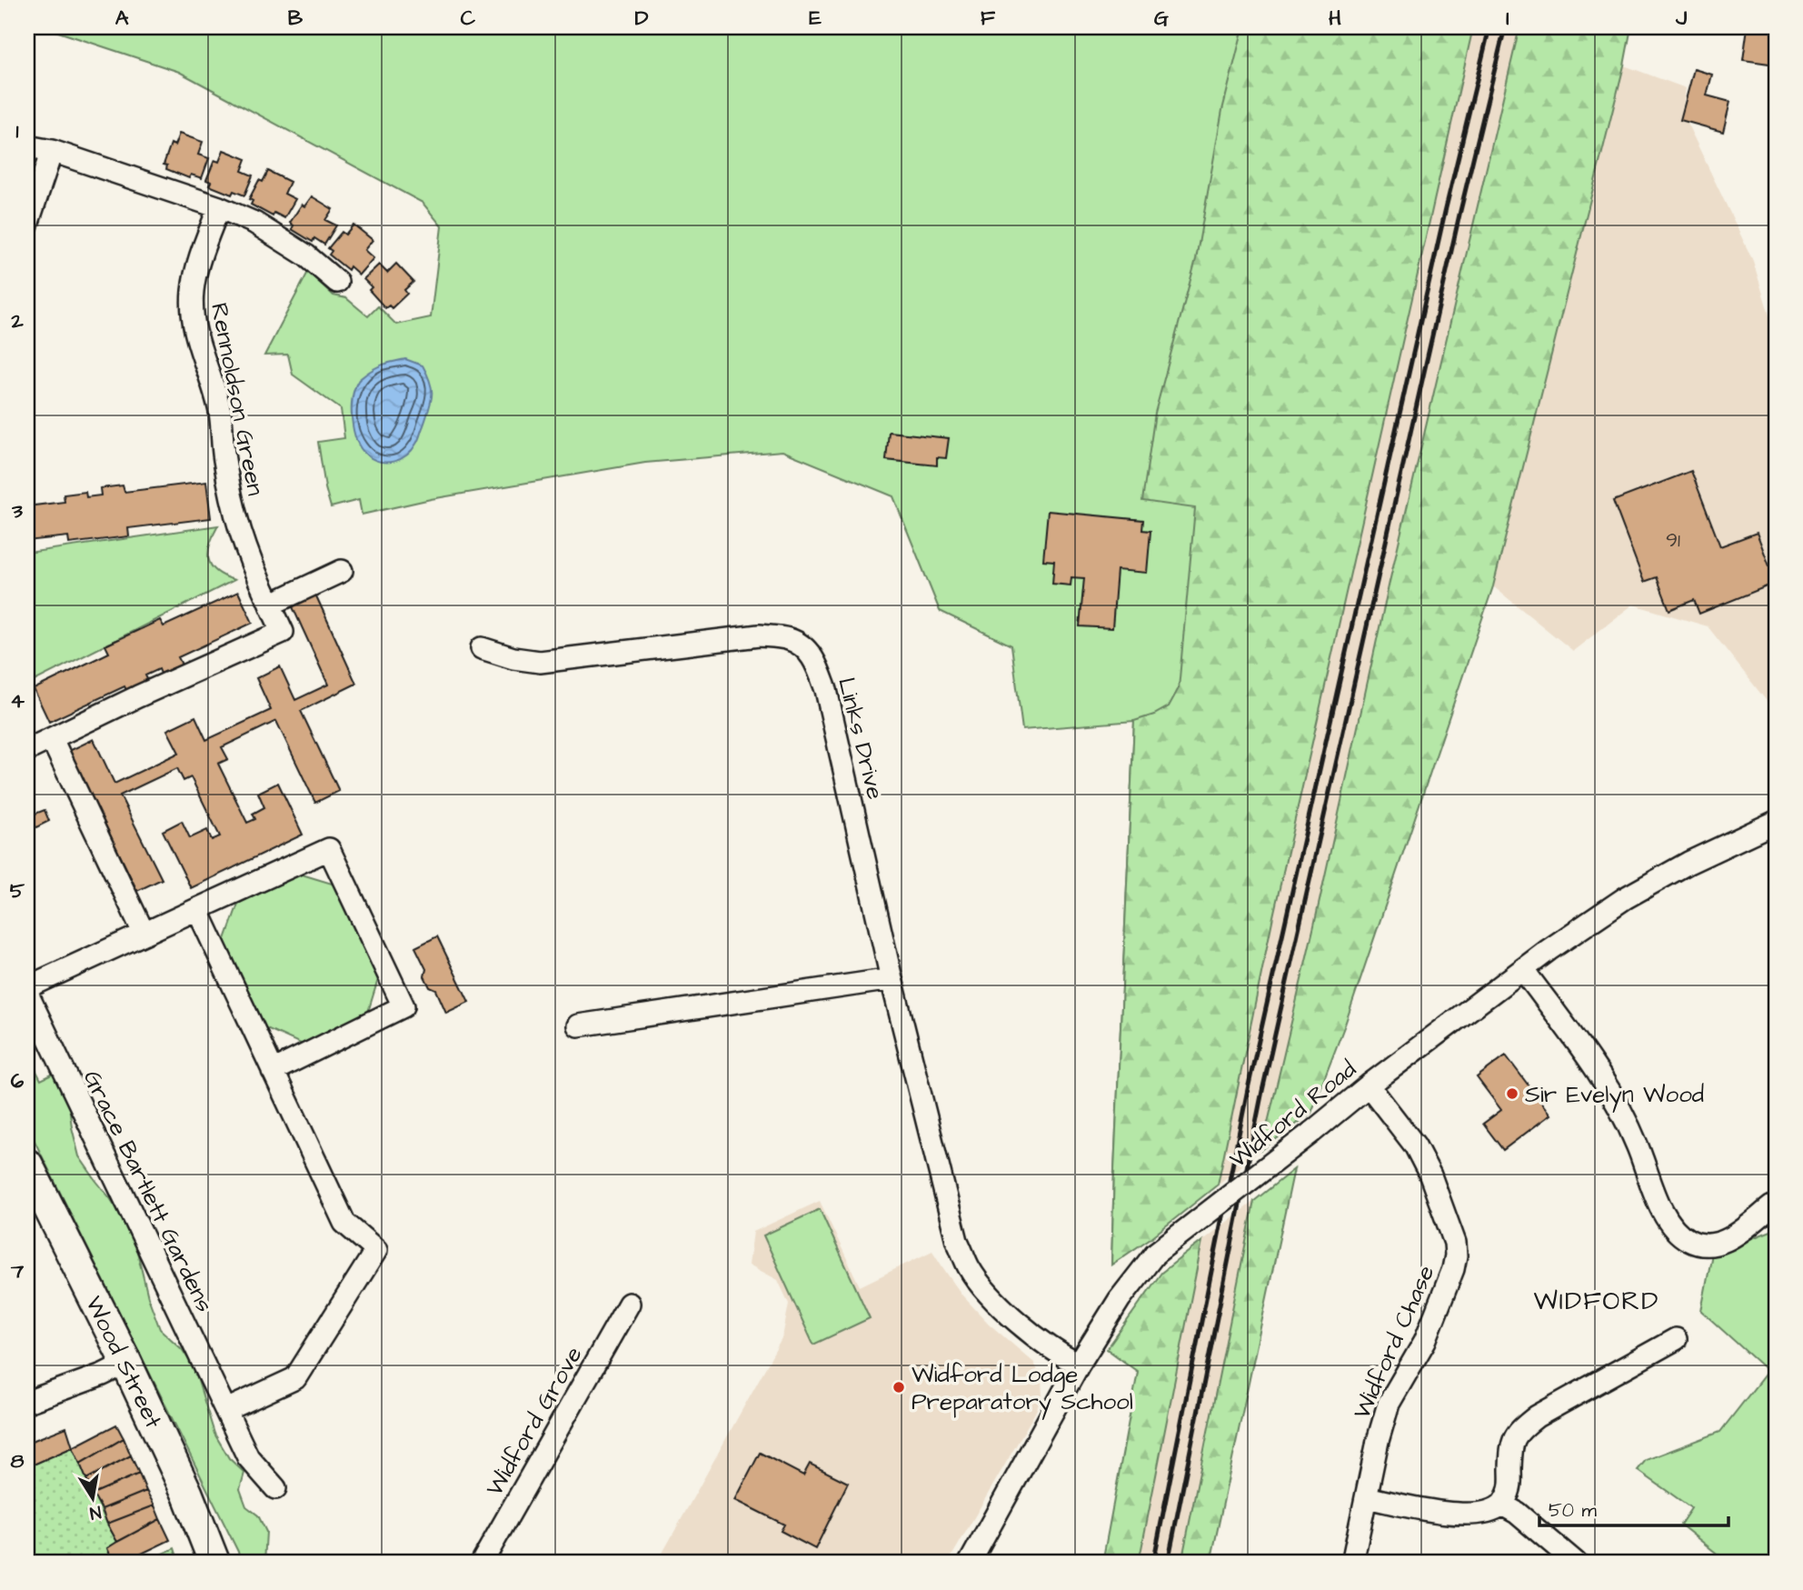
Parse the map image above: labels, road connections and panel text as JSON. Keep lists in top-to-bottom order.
{
  "streets": {
    "main road": ["Wood Street"],
    "street": [
      "Rennoldson Green",
      "Links Drive",
      "Widford Road",
      "Grace Bartlett Gardens",
      "Widford Chase",
      "Widford Grove"
    ]
  },
  "crossings": [
    ["Links Drive", "Widford Road"],
    ["Widford Road", "Widford Chase"]
  ],
  "districts": ["WIDFORD"],
  "places": ["Sir Evelyn Wood", "Widford Lodge Preparatory School"],
  "house_numbers": ["91"],
  "scale_bar": "50 m",
  "north": "bottom",
  "grid": {
    "columns": [
      "A",
      "B",
      "C",
      "D",
      "E",
      "F",
      "G",
      "H",
      "I",
      "J"
    ],
    "rows": [
      "1",
      "2",
      "3",
      "4",
      "5",
      "6",
      "7",
      "8"
    ]
  }
}
